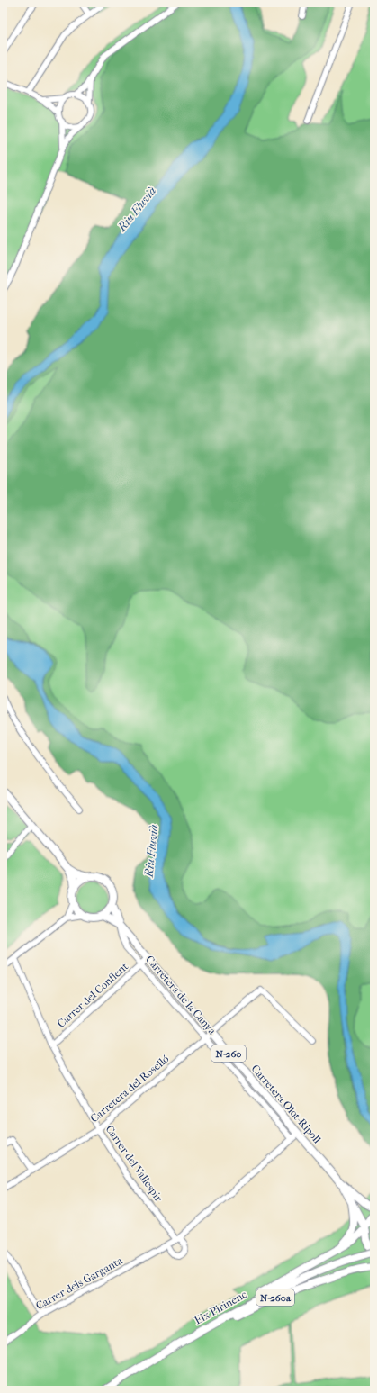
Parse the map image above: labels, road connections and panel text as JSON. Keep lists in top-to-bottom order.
{
  "streets": {
    "main road": [
      "N-260",
      "Carretera Olot-Ripoll",
      "N-260a",
      "Eix Pirinenc"
    ],
    "street": [
      "Carrer del Conflent",
      "Carretera de la Canya",
      "Carretera del Roselló",
      "Carrer del Vallespir",
      "Carrer dels Garganta"
    ]
  },
  "crossings": [
    ["Carrer del Conflent", "Carretera de la Canya"],
    ["Carrer del Conflent", "Carretera Olot-Ripoll"],
    ["Carrer del Conflent", "Carrer del Vallespir"],
    ["Carretera de la Canya", "Carretera del Roselló"],
    ["Carretera de la Canya", "Carretera Olot-Ripoll"],
    ["N-260", "Carretera Olot-Ripoll"],
    ["N-260", "N-260a"],
    ["Carretera del Roselló", "Carretera Olot-Ripoll"],
    ["Carretera del Roselló", "Carrer del Vallespir"],
    ["Carretera Olot-Ripoll", "Carrer dels Garganta"],
    ["Carretera Olot-Ripoll", "N-260a"],
    ["Carrer del Vallespir", "Carrer dels Garganta"],
    ["N-260a", "Eix Pirinenc"]
  ],
  "water": ["Riu Fluvià"]
}
